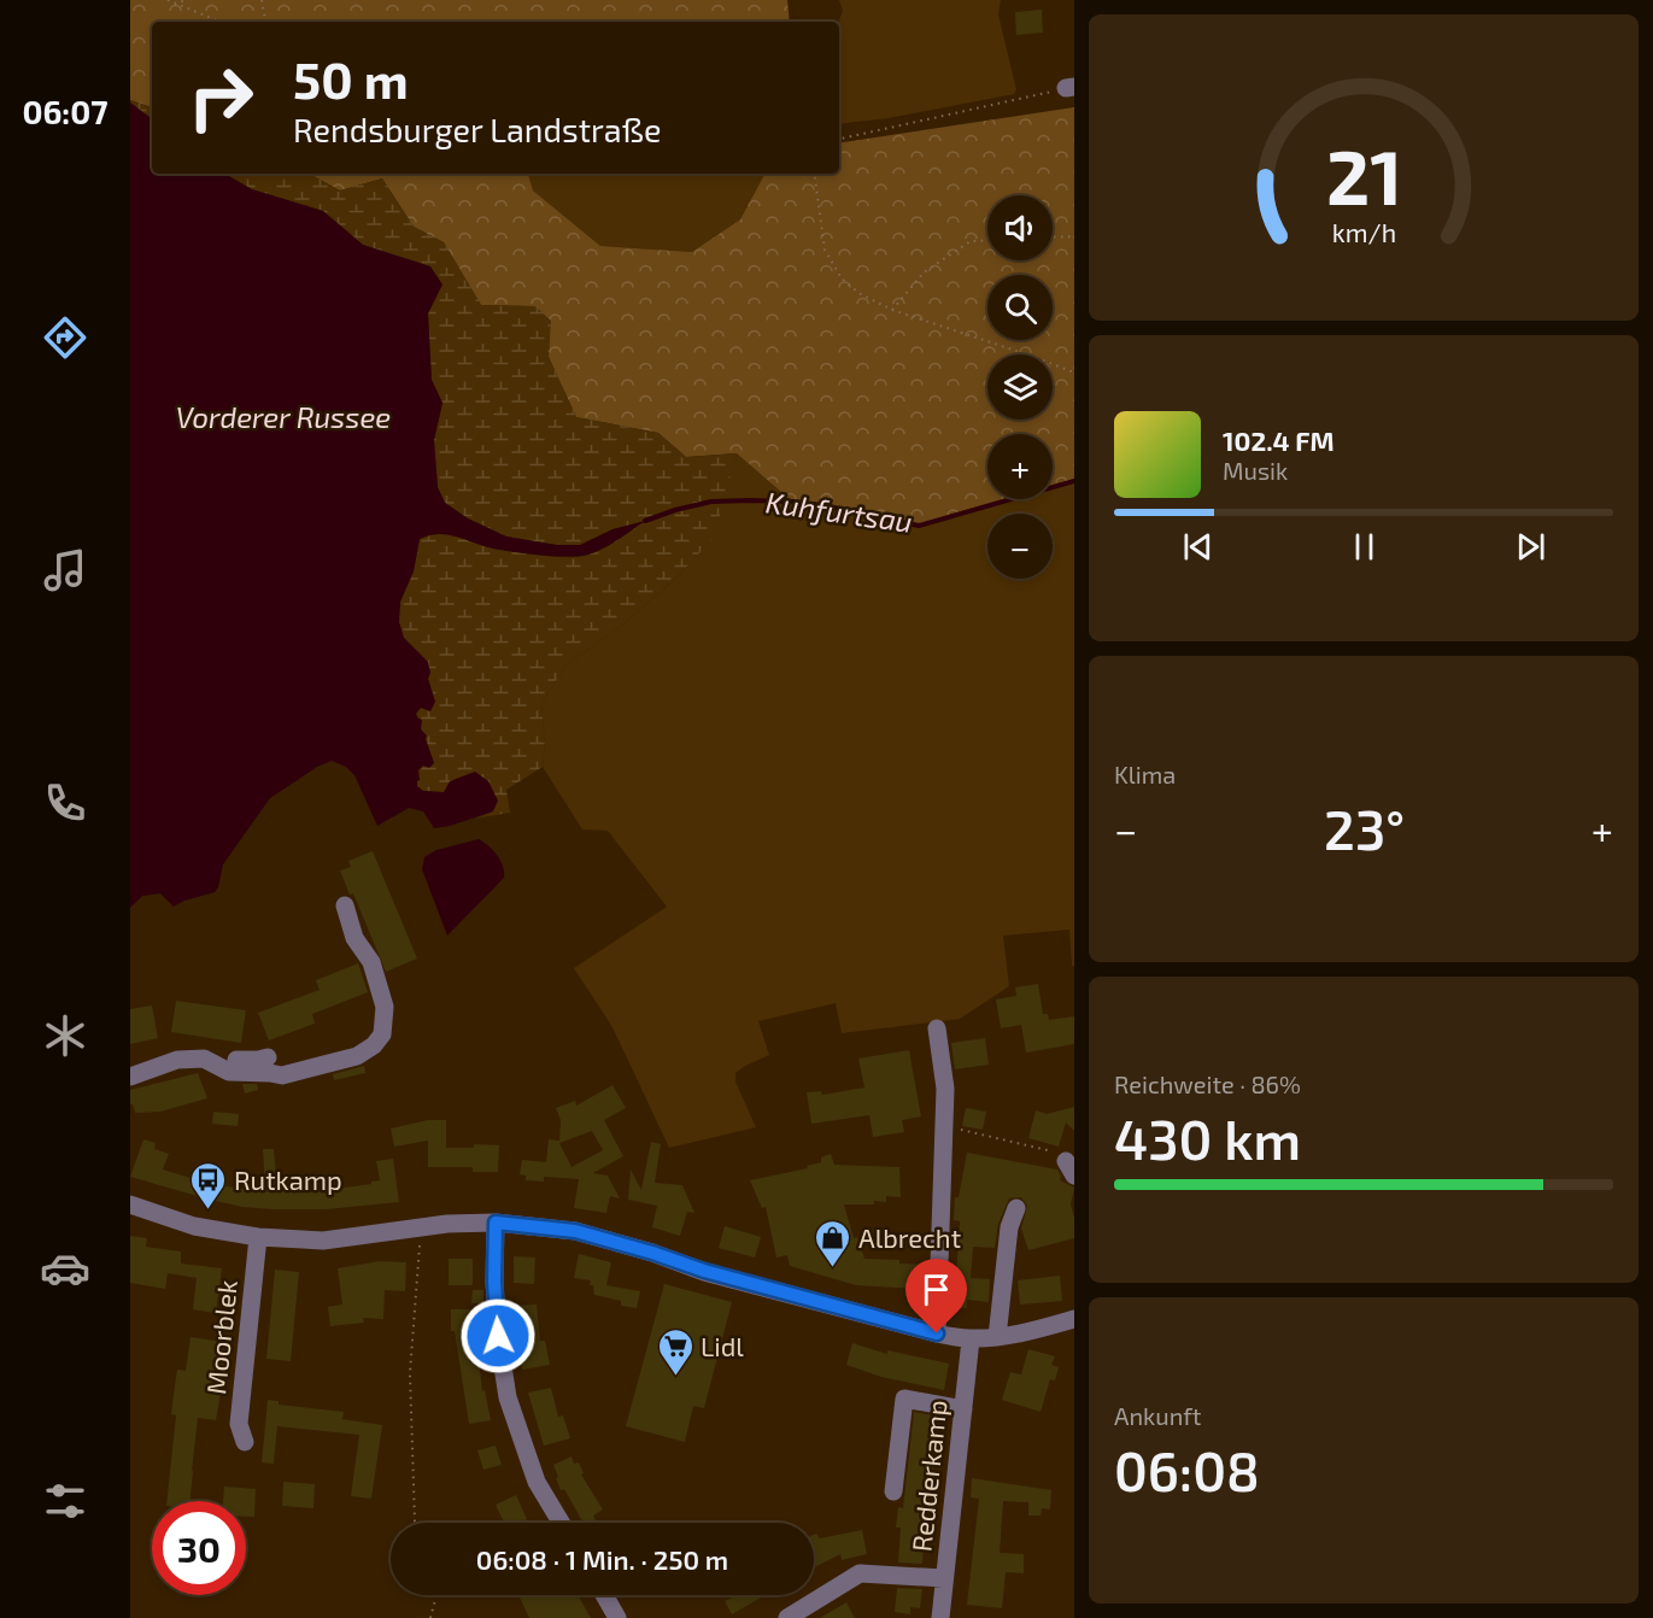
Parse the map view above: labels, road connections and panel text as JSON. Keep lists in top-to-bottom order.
{
  "streets": {
    "street": ["Moorblek", "Redderkamp"]
  },
  "water": ["Vorderer Russee", "Kuhfurtsau"],
  "places": {
    "bus stop": ["Rutkamp"],
    "shop": ["Albrecht"],
    "supermarket": ["Lidl"]
  },
  "page": {
    "tabs": "06:07",
    "turn": ["50 m", "Rendsburger Landstraße"],
    "map_buttons": ["+", "−"],
    "song": ["102.4 FM", "Musik"],
    "tile": [
      "Klima",
      ["Reichweite · 86%", "430 km"],
      ["Ankunft", "06:08"]
    ],
    "heat": ["−", "23°", "+"],
    "limit": "30",
    "trip": "06:08 · 1 Min. · 250 m",
    "gauge": ["21", "km/h"]
  }
}
